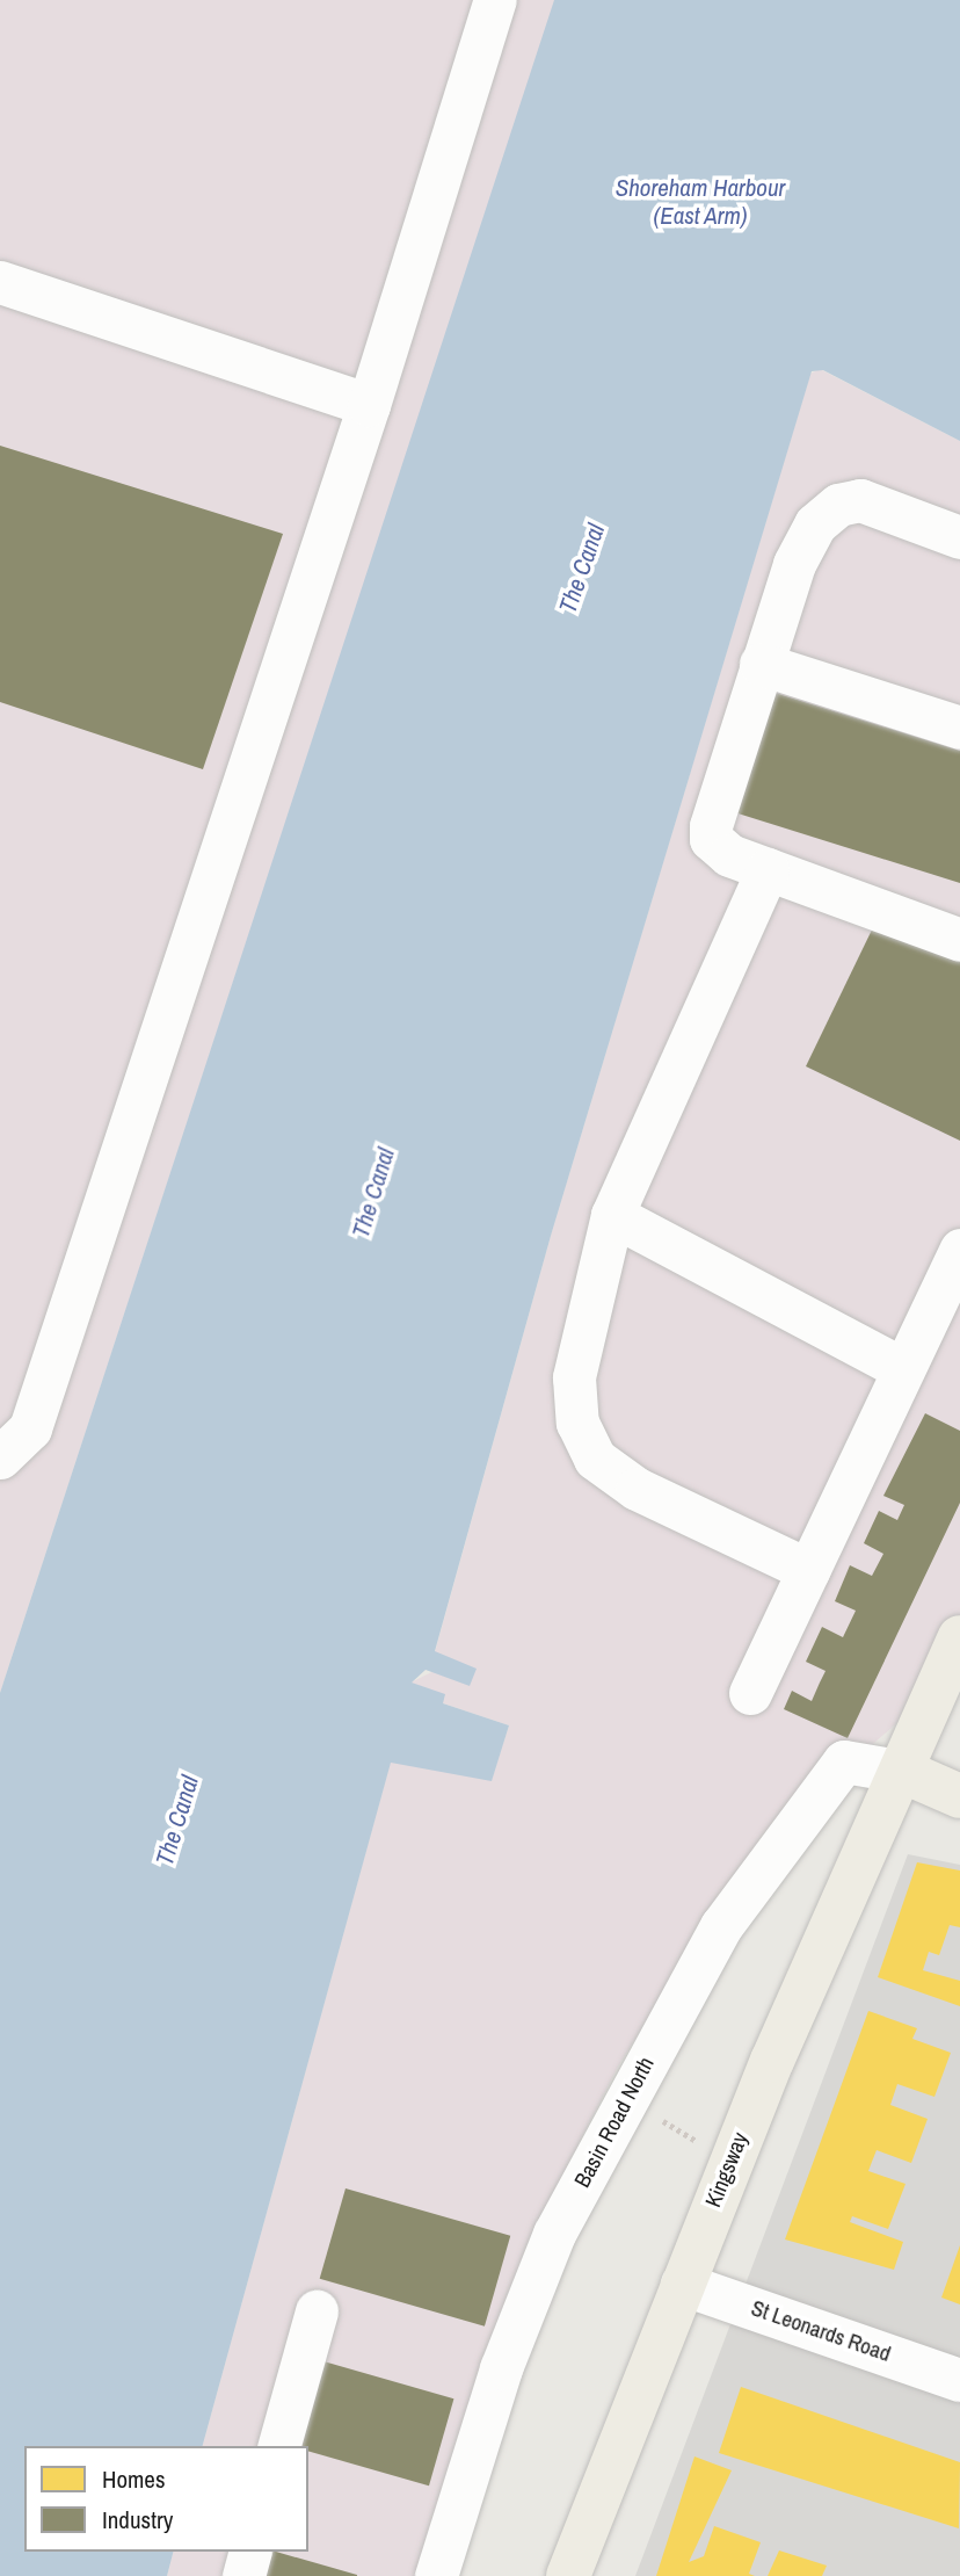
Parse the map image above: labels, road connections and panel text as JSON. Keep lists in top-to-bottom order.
{
  "streets": {
    "main road": ["Kingsway"],
    "street": ["Basin Road North", "St Leonards Road"]
  },
  "crossings": [
    ["Basin Road North", "Kingsway"],
    ["Kingsway", "St Leonards Road"]
  ],
  "water": ["Shoreham Harbour (East Arm)", "The Canal"],
  "legend": ["Homes", "Industry"]
}
